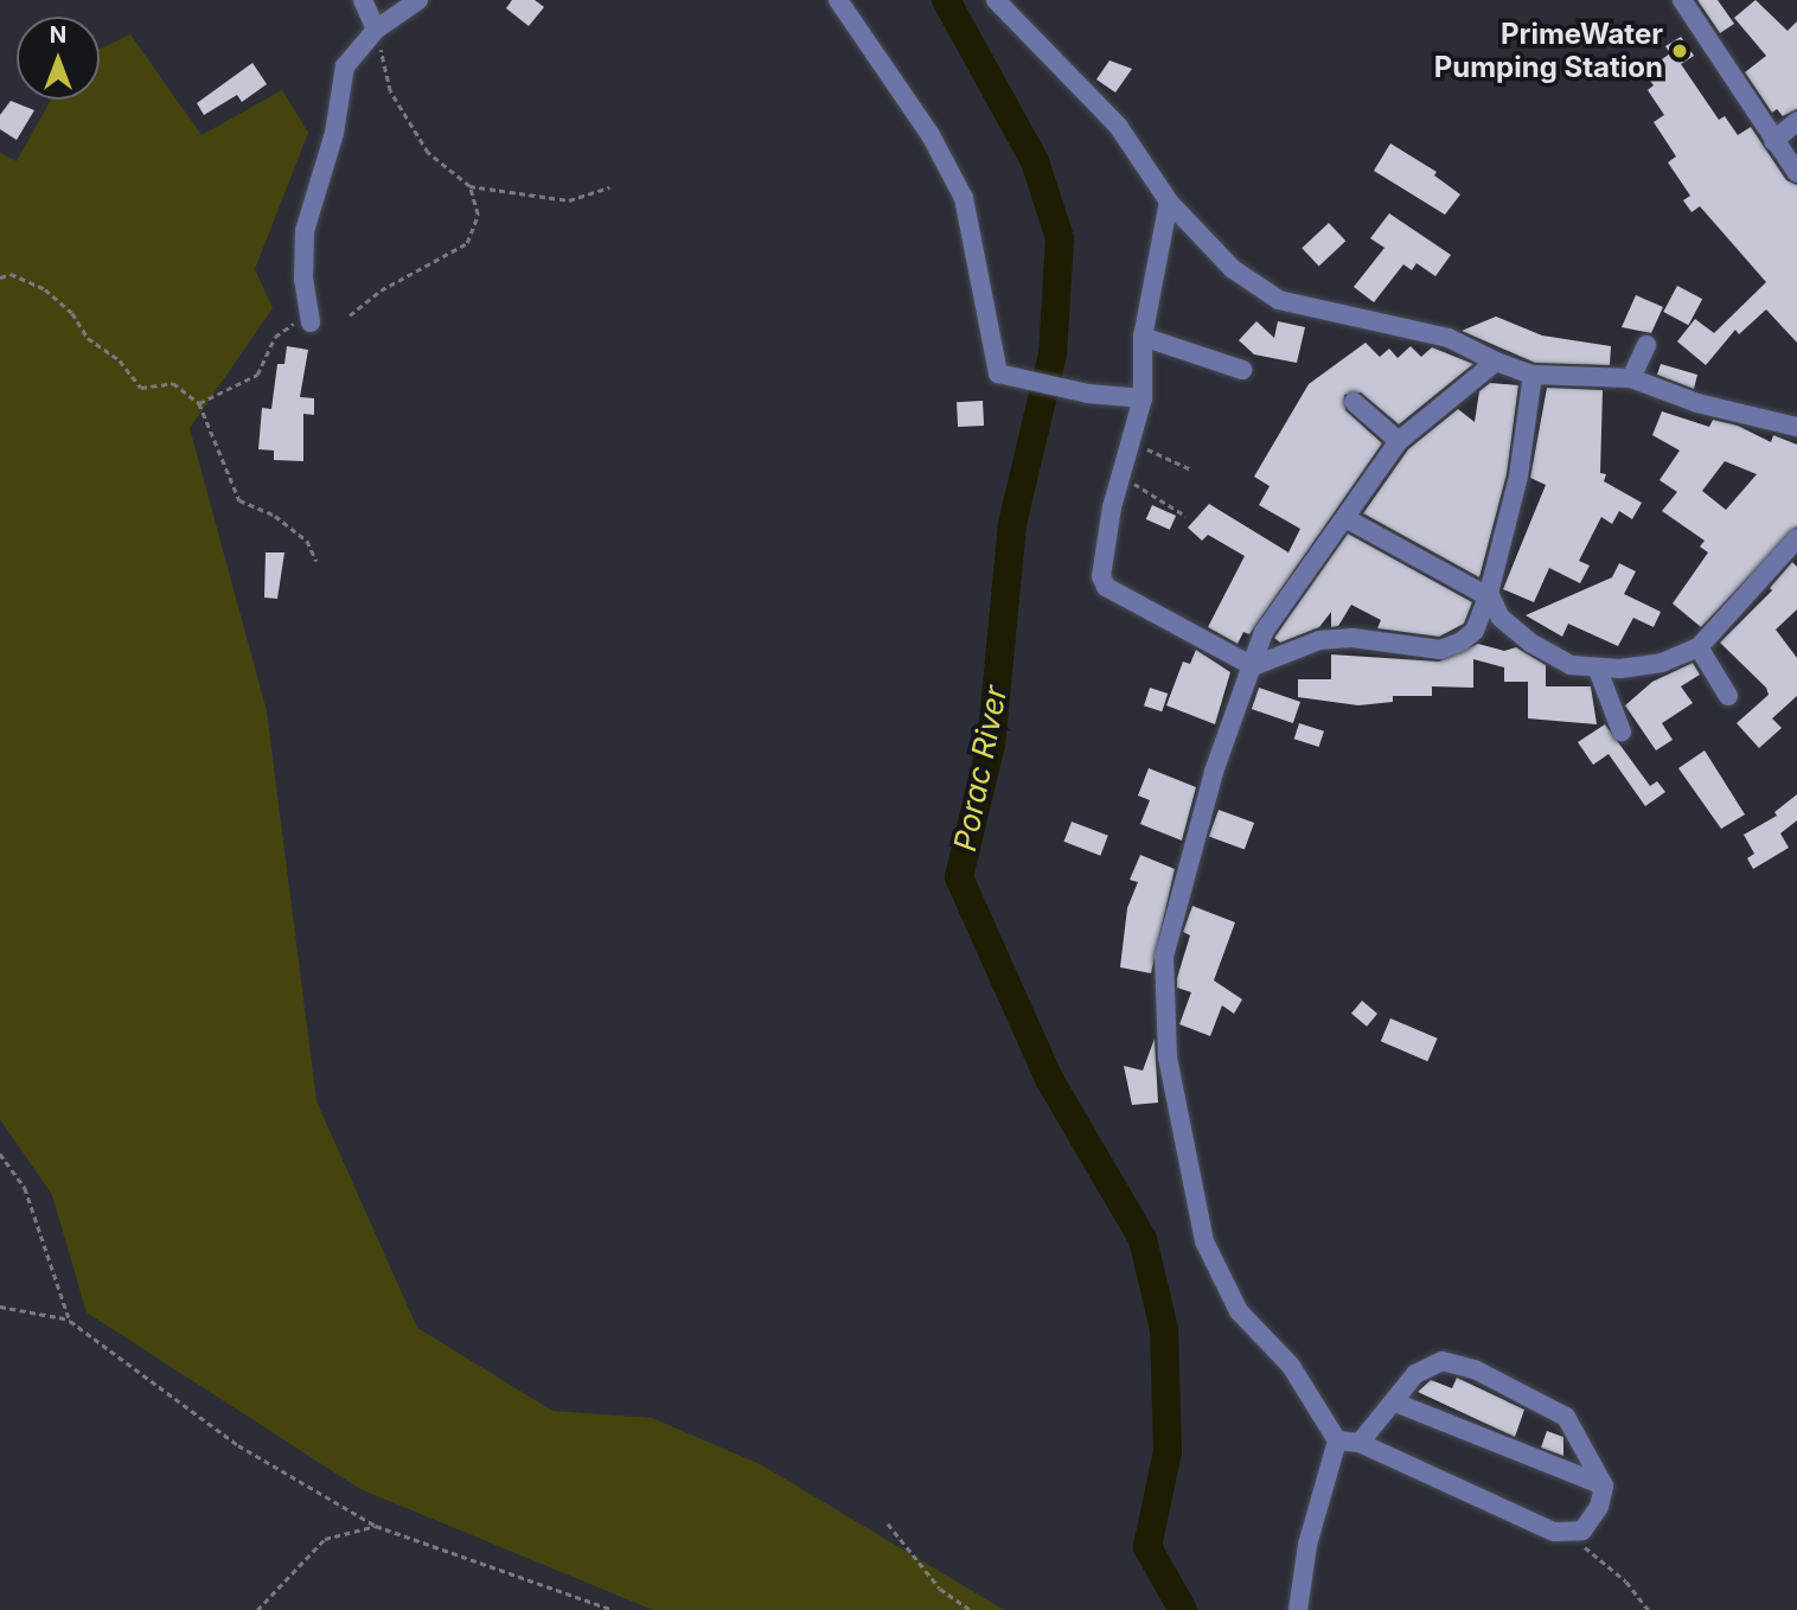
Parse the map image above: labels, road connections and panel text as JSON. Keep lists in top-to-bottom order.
{
  "water": ["Porac River"],
  "places": ["PrimeWater Pumping Station"],
  "north": "top"
}
